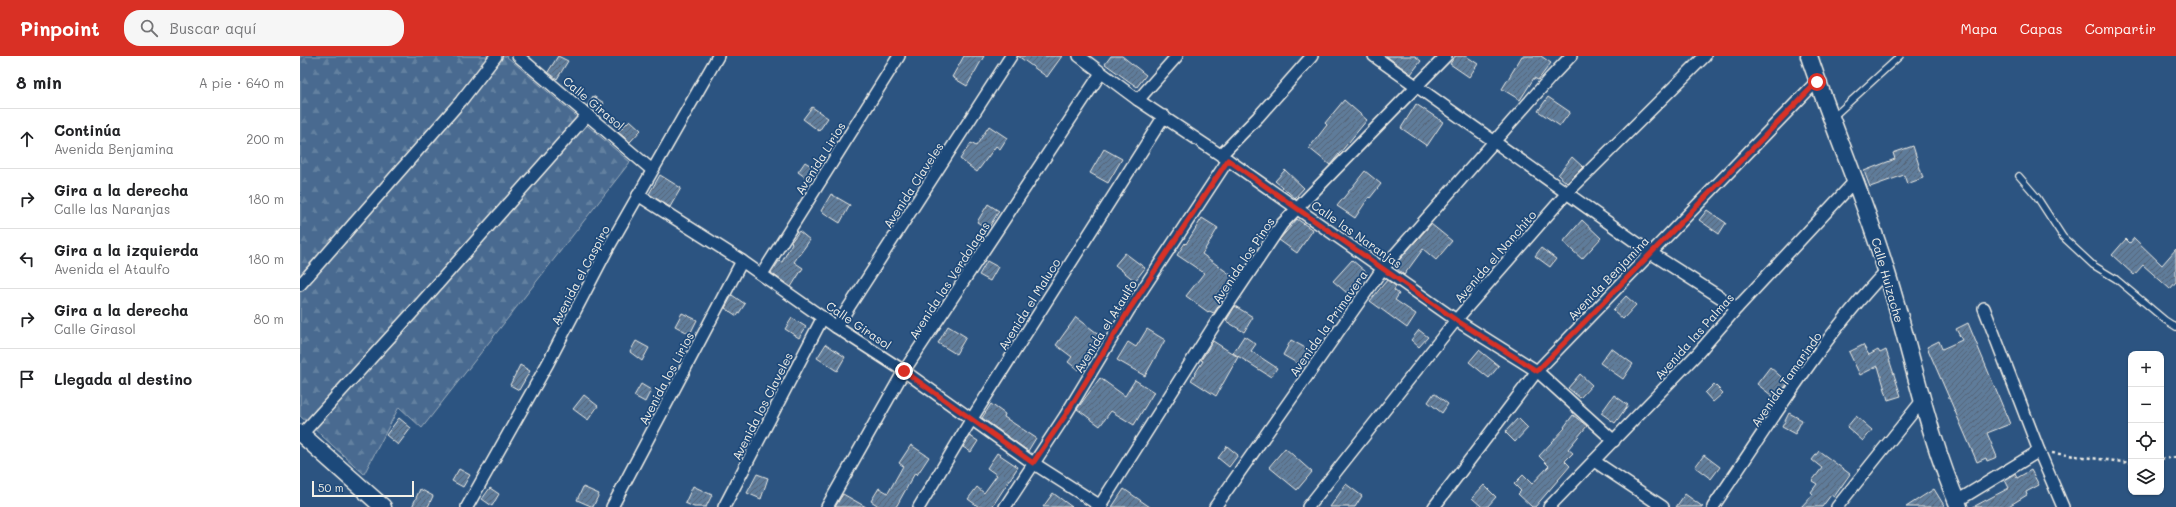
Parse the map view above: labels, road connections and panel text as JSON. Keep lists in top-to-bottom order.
{
  "streets": {
    "street": [
      "Calle Girasol",
      "Avenida Lirios",
      "Avenida Claveles",
      "Calle las Naranjas",
      "Avenida el Nanchito",
      "Avenida los Pinos",
      "Avenida el Caspiro",
      "Avenida Benjamina",
      "Avenida las Verdolagas",
      "Calle Huizache",
      "Avenida el Maluco",
      "Avenida la Primavera",
      "Avenida el Ataulfo",
      "Avenida las Palmas",
      "Avenida los Lirios",
      "Avenida Tamarindo",
      "Avenida los Claveles"
    ]
  },
  "crossings": [
    ["Calle Girasol", "Avenida Lirios"],
    ["Calle Girasol", "Avenida Claveles"],
    ["Calle Girasol", "Avenida los Pinos"],
    ["Calle Girasol", "Avenida el Caspiro"],
    ["Calle Girasol", "Avenida las Verdolagas"],
    ["Calle Girasol", "Avenida el Maluco"],
    ["Calle Girasol", "Avenida el Ataulfo"],
    ["Calle Girasol", "Avenida los Lirios"],
    ["Calle Girasol", "Avenida los Claveles"],
    ["Calle las Naranjas", "Avenida el Nanchito"],
    ["Calle las Naranjas", "Avenida los Pinos"],
    ["Calle las Naranjas", "Avenida Benjamina"],
    ["Calle las Naranjas", "Avenida las Verdolagas"],
    ["Calle las Naranjas", "Avenida el Maluco"],
    ["Calle las Naranjas", "Avenida la Primavera"],
    ["Calle las Naranjas", "Avenida el Ataulfo"],
    ["Calle las Naranjas", "Avenida las Palmas"],
    ["Avenida Benjamina", "Calle Huizache"],
    ["Calle Huizache", "Avenida las Palmas"],
    ["Calle Huizache", "Avenida Tamarindo"]
  ],
  "scale_bar": "50 m",
  "page": {
    "header": "Pinpoint",
    "search": "Buscar aquí",
    "nav": ["Mapa", "Capas", "Compartir"],
    "heading": ["8 min", "A pie · 640 m"],
    "list": [
      ["Continúa", "Avenida Benjamina", "200 m"],
      ["Gira a la derecha", "Calle las Naranjas", "180 m"],
      ["Gira a la izquierda", "Avenida el Ataulfo", "180 m"],
      ["Gira a la derecha", "Calle Girasol", "80 m"],
      "Llegada al destino"
    ],
    "map_buttons": ["+", "−"],
    "scale": "50 m"
  }
}
